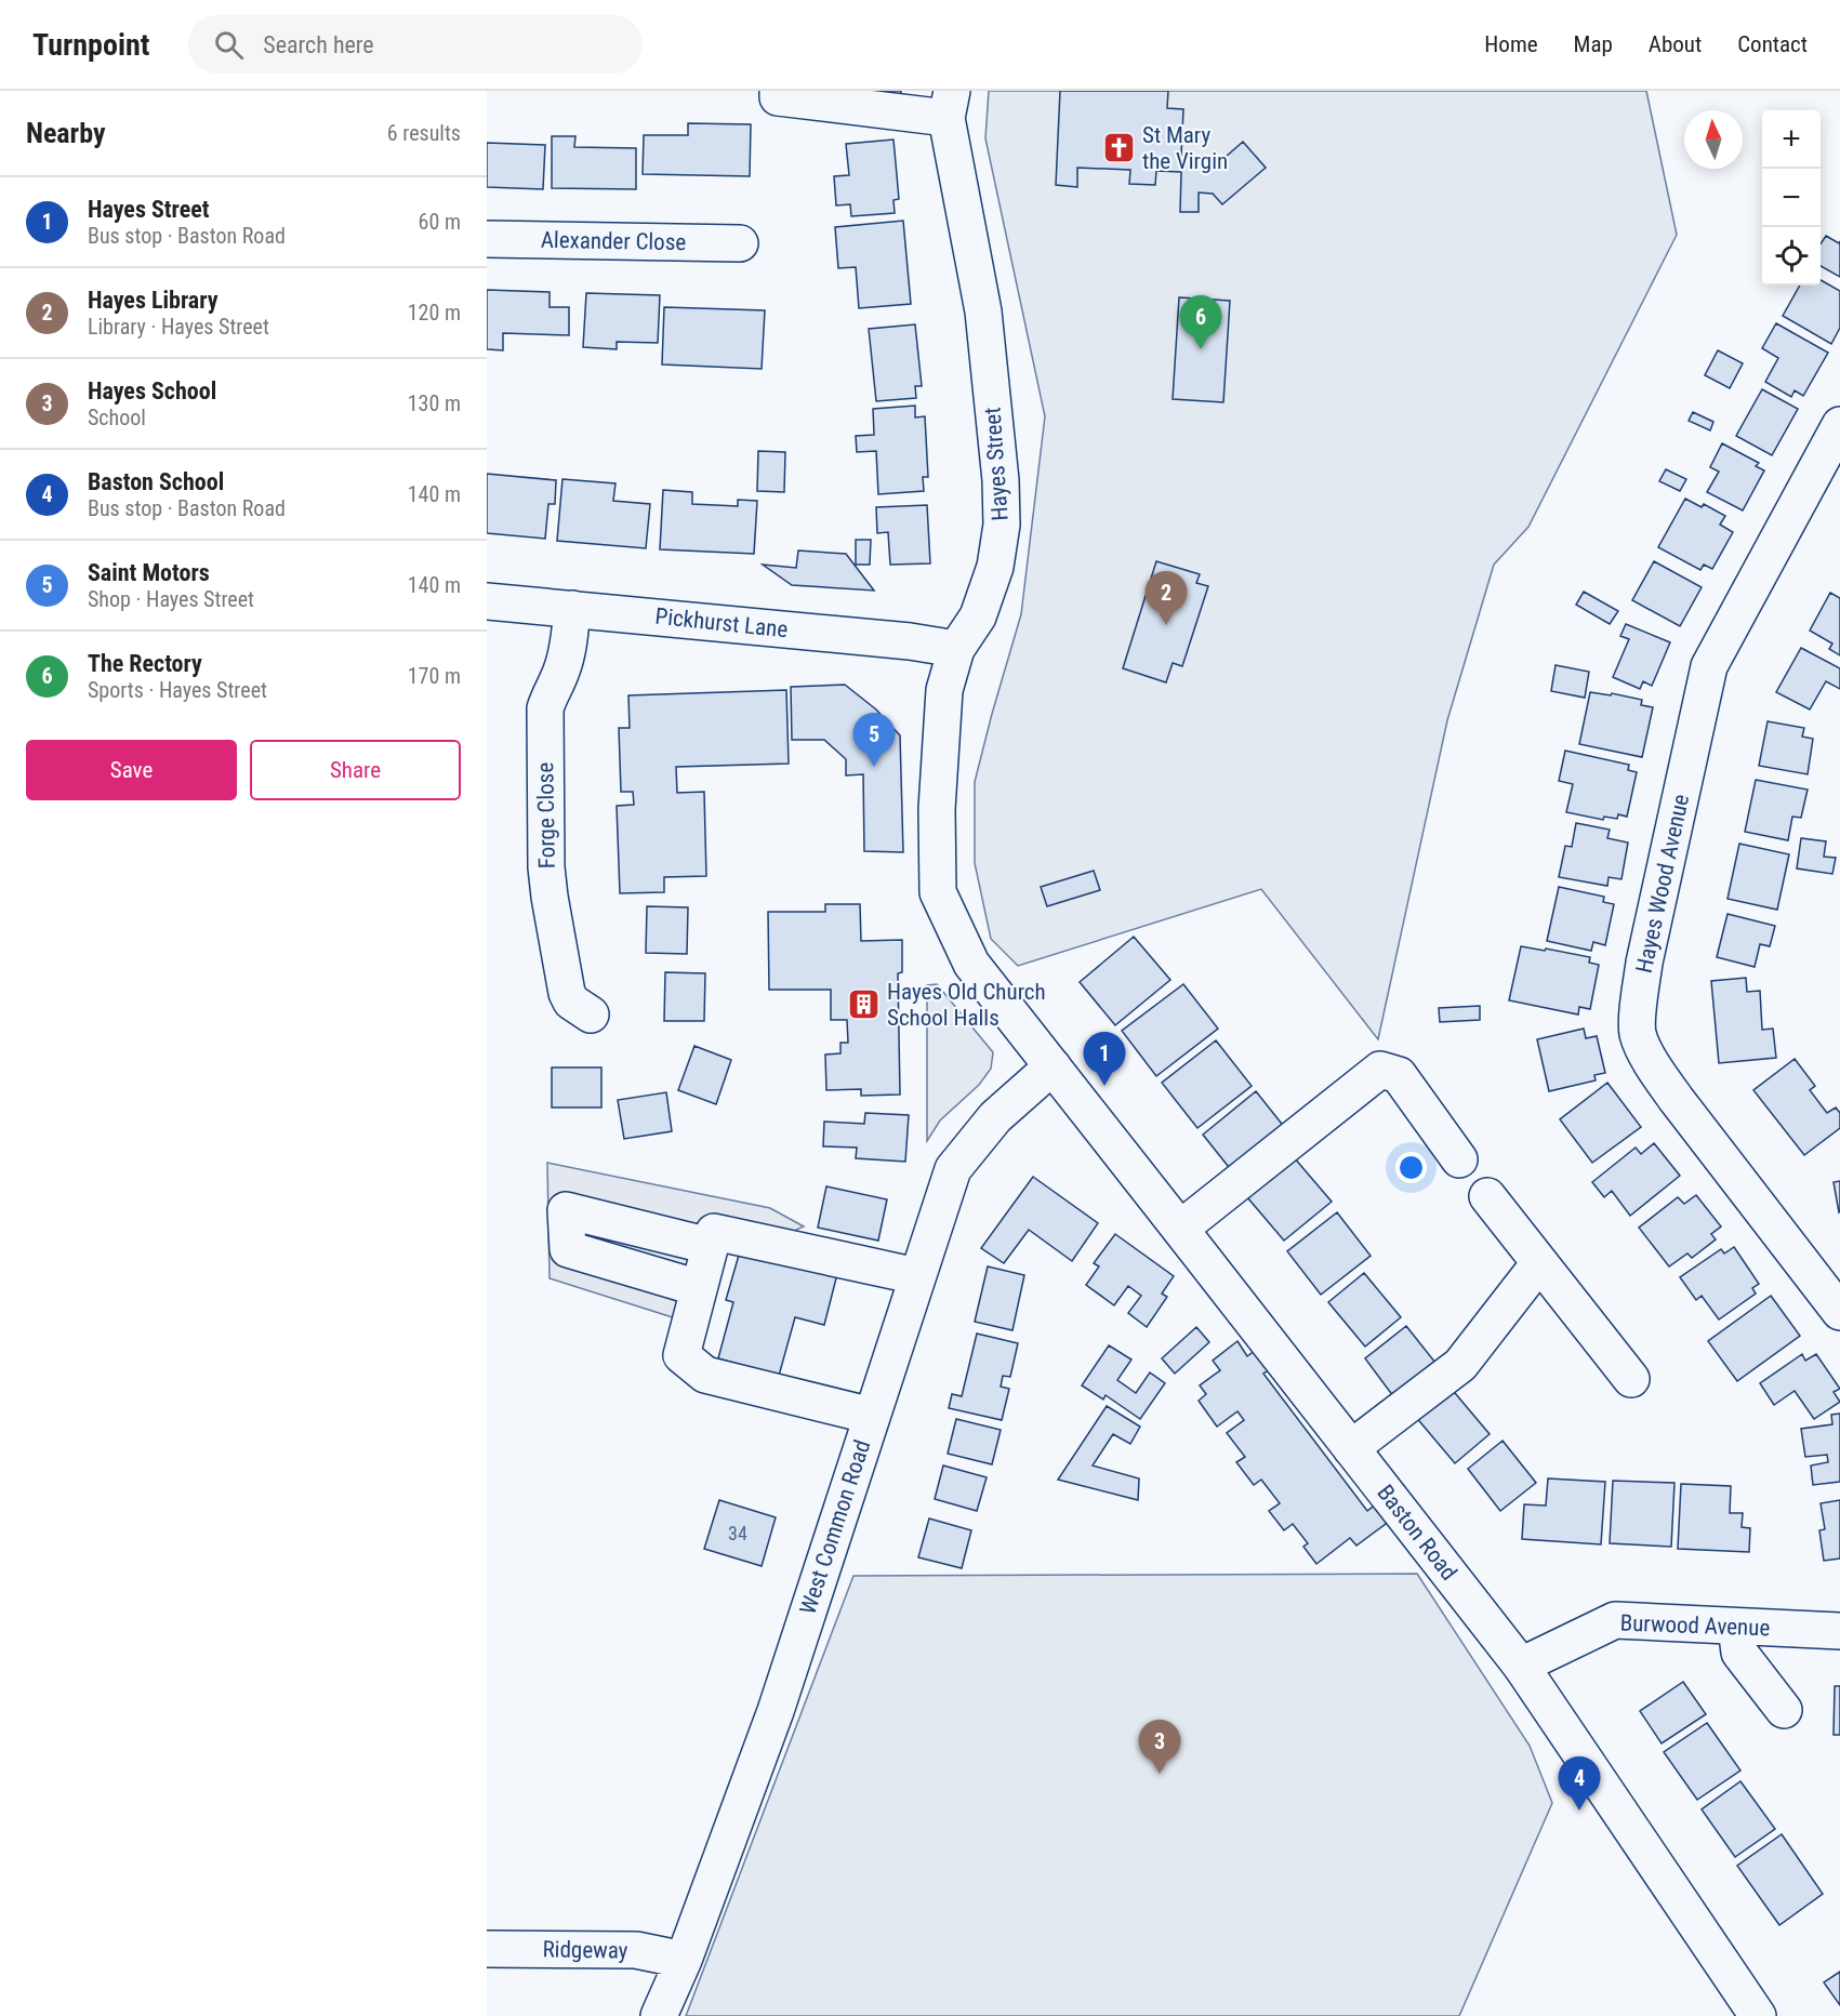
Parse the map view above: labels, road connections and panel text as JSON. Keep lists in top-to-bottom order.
{
  "streets": {
    "street": [
      "Alexander Close",
      "Hayes Street",
      "Pickhurst Lane",
      "Forge Close",
      "Hayes Wood Avenue",
      "West Common Road",
      "Baston Road",
      "Burwood Avenue",
      "Ridgeway"
    ]
  },
  "crossings": [
    ["Hayes Street", "Pickhurst Lane"],
    ["Hayes Street", "West Common Road"],
    ["Hayes Street", "Baston Road"],
    ["Pickhurst Lane", "Forge Close"],
    ["West Common Road", "Baston Road"],
    ["West Common Road", "Ridgeway"],
    ["Baston Road", "Burwood Avenue"]
  ],
  "places": {
    "church": ["St Mary the Virgin"],
    "building": ["Hayes Old Church School Halls"]
  },
  "house_numbers": ["34"],
  "north": "top",
  "page": {
    "header": "Turnpoint",
    "search": "Search here",
    "nav": [
      "Home",
      "Map",
      "About",
      "Contact"
    ],
    "heading": ["Nearby", "6 results"],
    "map_buttons": ["+", "−"],
    "list": [
      {
        "mark": "1",
        "name": "Hayes Street",
        "note": "Bus stop · Baston Road",
        "value": "60 m"
      },
      {
        "mark": "2",
        "name": "Hayes Library",
        "note": "Library · Hayes Street",
        "value": "120 m"
      },
      {
        "mark": "3",
        "name": "Hayes School",
        "note": "School",
        "value": "130 m"
      },
      {
        "mark": "4",
        "name": "Baston School",
        "note": "Bus stop · Baston Road",
        "value": "140 m"
      },
      {
        "mark": "5",
        "name": "Saint Motors",
        "note": "Shop · Hayes Street",
        "value": "140 m"
      },
      {
        "mark": "6",
        "name": "The Rectory",
        "note": "Sports · Hayes Street",
        "value": "170 m"
      }
    ],
    "pins": [
      "6",
      "2",
      "5",
      "1",
      "3",
      "4"
    ],
    "buttons": ["Save", "Share"]
  }
}
